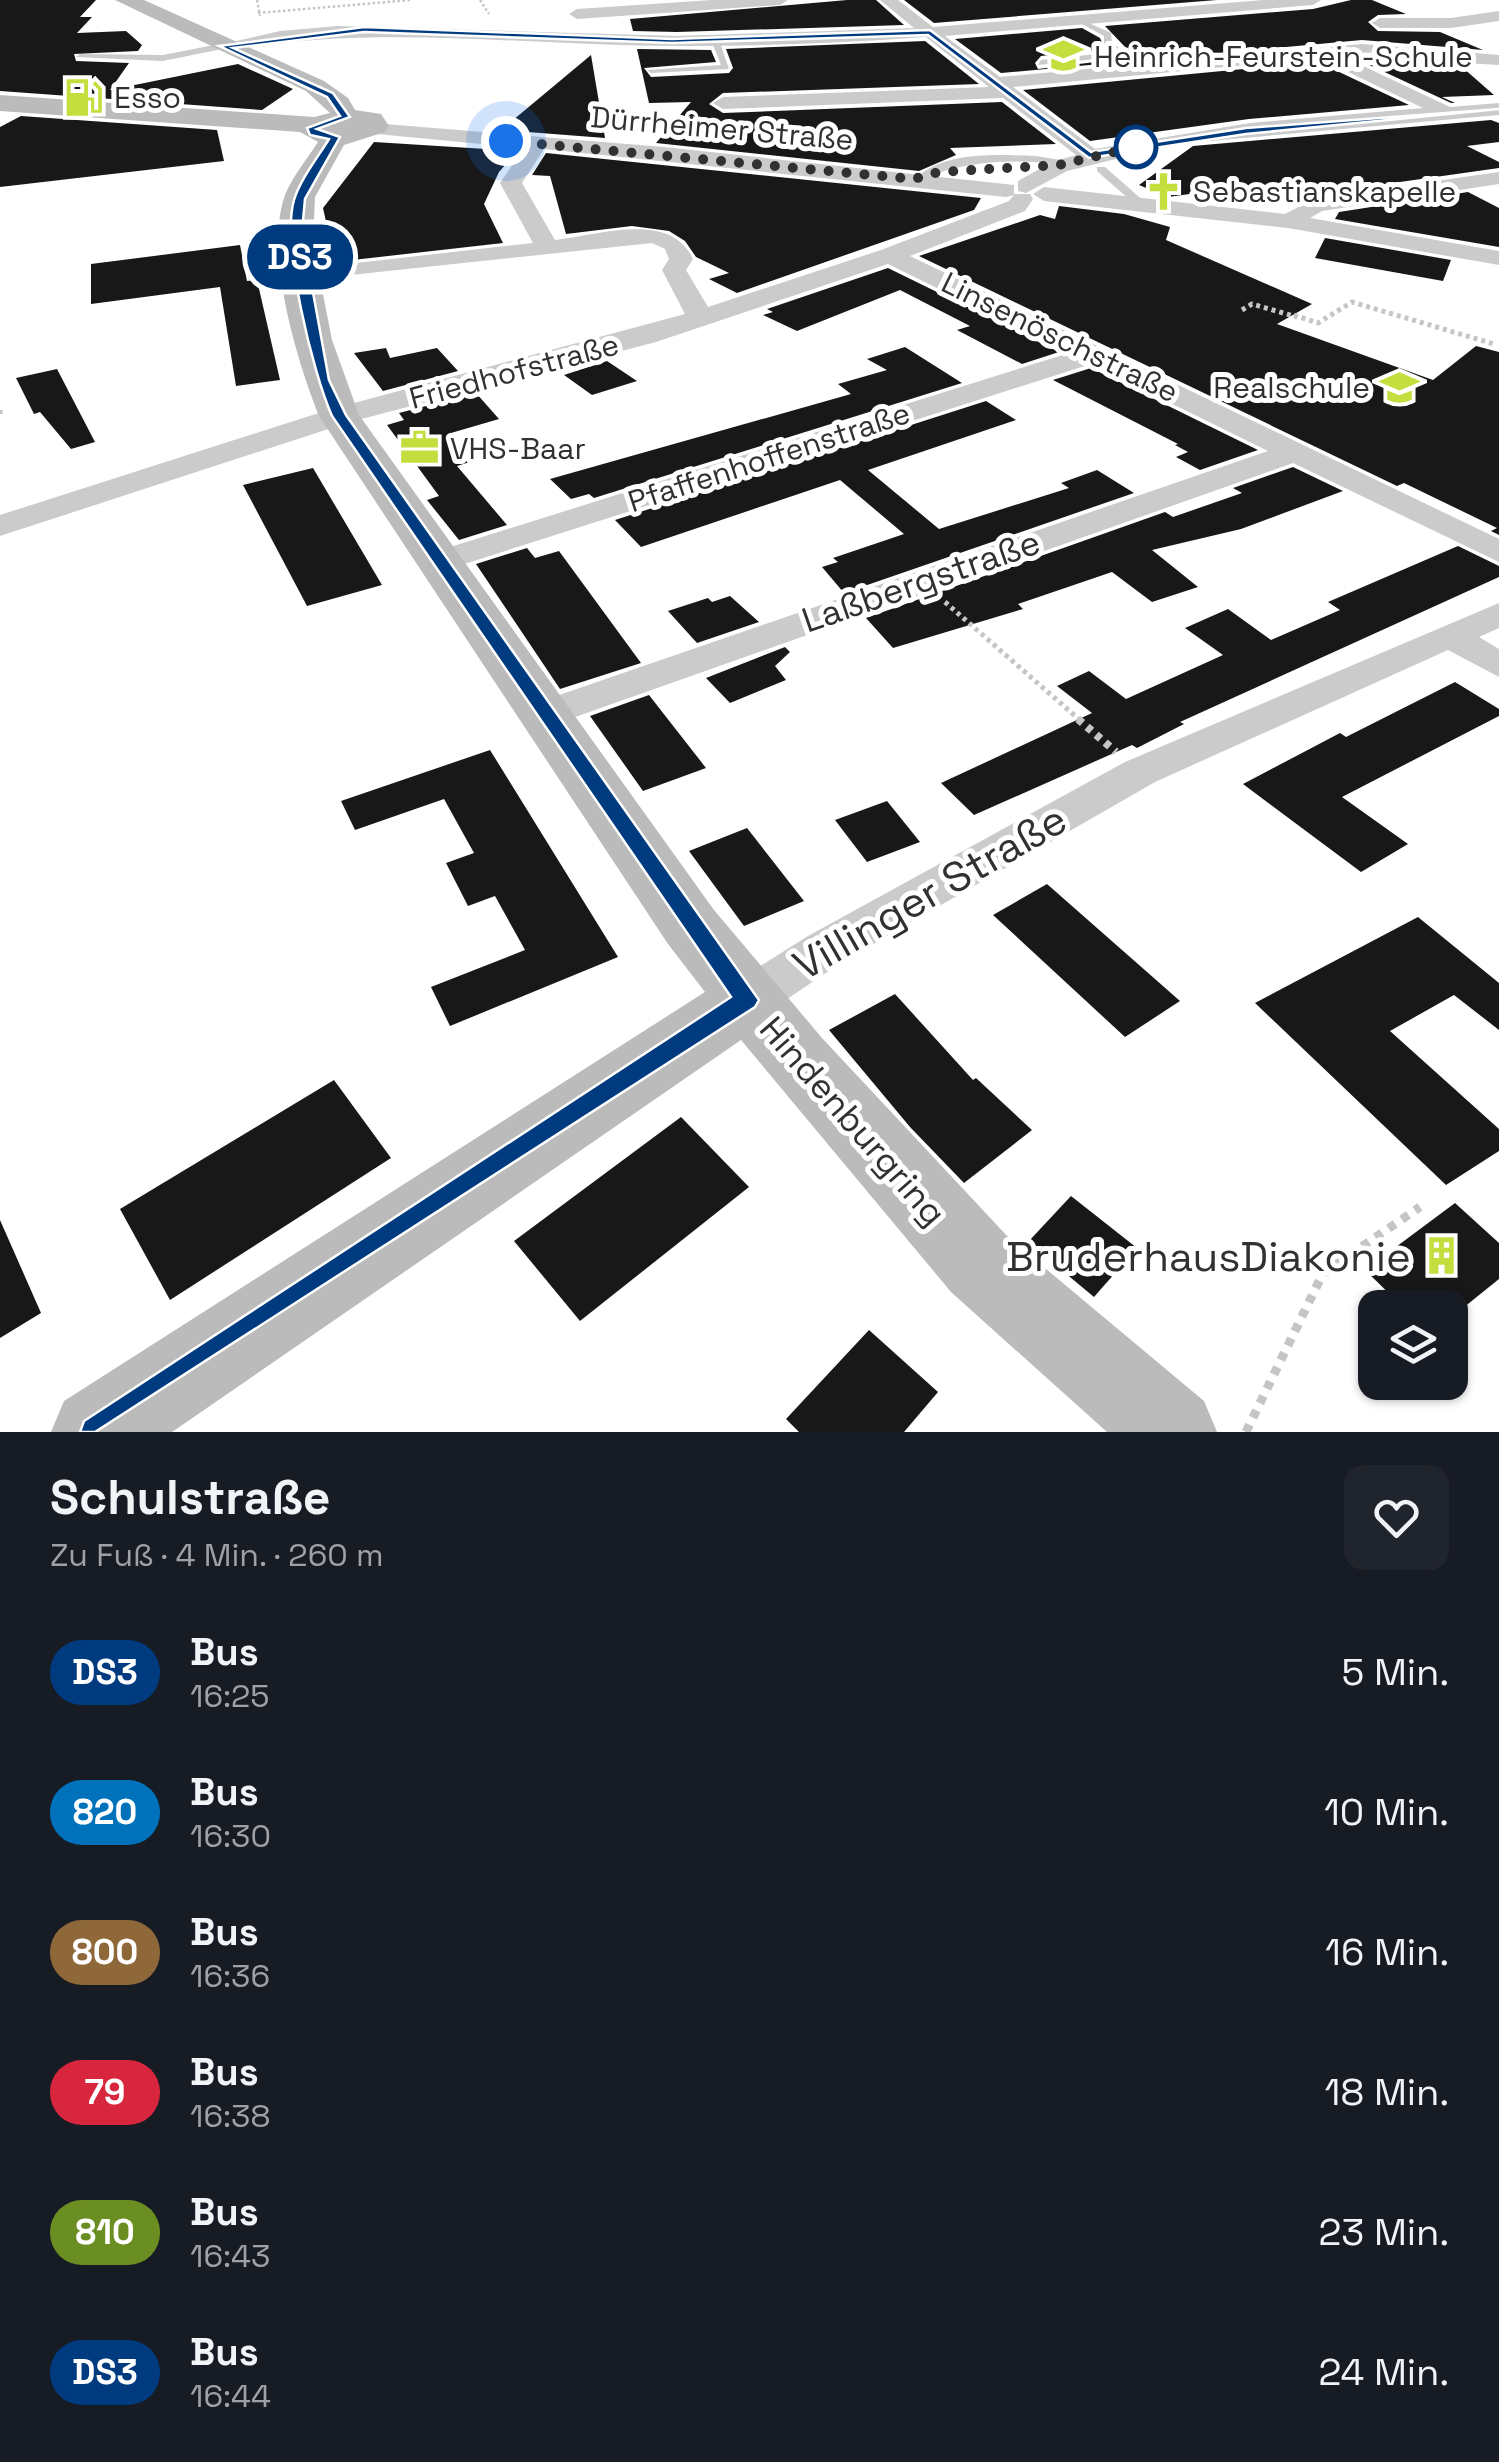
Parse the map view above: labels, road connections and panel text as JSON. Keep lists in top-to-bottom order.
{
  "streets": {
    "main road": ["Villinger Straße", "Hindenburgring"],
    "street": [
      "Dürrheimer Straße",
      "Linsenöschstraße",
      "Friedhofstraße",
      "Pfaffenhoffenstraße",
      "Laßbergstraße"
    ]
  },
  "crossings": [
    ["Dürrheimer Straße", "Friedhofstraße"],
    ["Linsenöschstraße", "Friedhofstraße"],
    ["Linsenöschstraße", "Pfaffenhoffenstraße"],
    ["Linsenöschstraße", "Laßbergstraße"],
    ["Friedhofstraße", "Hindenburgring"],
    ["Pfaffenhoffenstraße", "Hindenburgring"],
    ["Laßbergstraße", "Hindenburgring"],
    ["Villinger Straße", "Hindenburgring"]
  ],
  "places": {
    "school or university": ["Heinrich-Feurstein-Schule", "Realschule"],
    "fuel station": ["Esso"],
    "church": ["Sebastianskapelle"],
    "office": ["VHS-Baar"],
    "building": ["BruderhausDiakonie"]
  },
  "lines": ["bus line DS3"],
  "page": {
    "on_map": "DS3",
    "heading": ["Schulstraße", "Zu Fuß · 4 Min. · 260 m"],
    "list": [
      {
        "mark": "DS3",
        "name": "Bus",
        "note": "16:25",
        "value": "5 Min."
      },
      {
        "mark": "820",
        "name": "Bus",
        "note": "16:30",
        "value": "10 Min."
      },
      {
        "mark": "800",
        "name": "Bus",
        "note": "16:36",
        "value": "16 Min."
      },
      {
        "mark": "79",
        "name": "Bus",
        "note": "16:38",
        "value": "18 Min."
      },
      {
        "mark": "810",
        "name": "Bus",
        "note": "16:43",
        "value": "23 Min."
      },
      {
        "mark": "DS3",
        "name": "Bus",
        "note": "16:44",
        "value": "24 Min."
      }
    ]
  }
}
